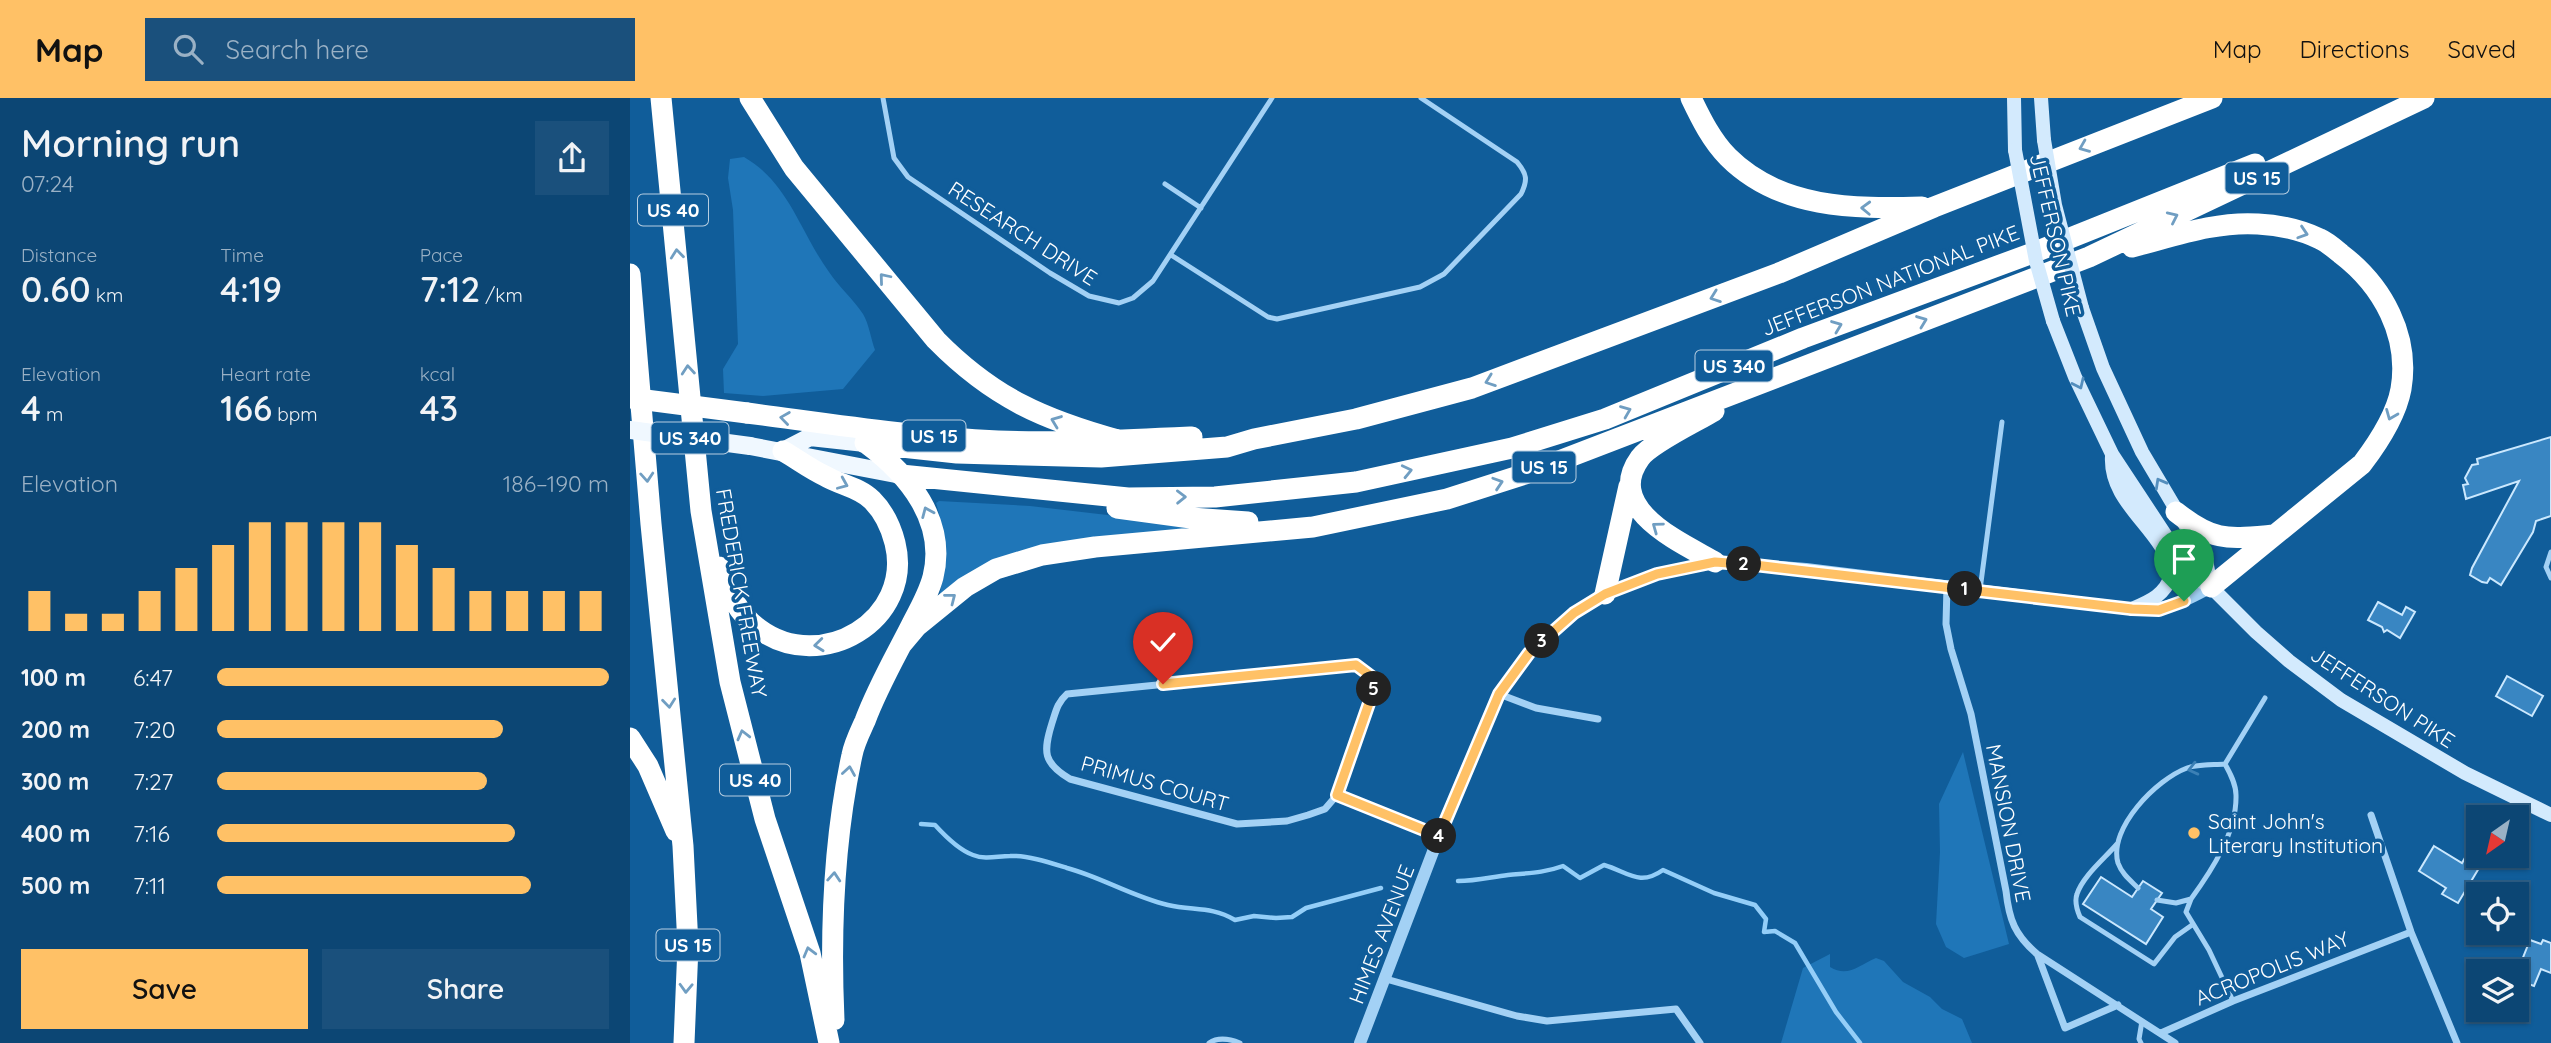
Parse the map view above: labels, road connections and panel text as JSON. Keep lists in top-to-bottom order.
{
  "streets": {
    "highway": [
      "US 15",
      "US 40",
      "JEFFERSON NATIONAL PIKE",
      "US 340",
      "FREDERICK FREEWAY"
    ],
    "main road": ["JEFFERSON PIKE"],
    "street": [
      "PRIMUS COURT",
      "MANSION DRIVE",
      "HIMES AVENUE",
      "ACROPOLIS WAY"
    ],
    "lane": ["RESEARCH DRIVE"]
  },
  "crossings": [
    ["US 15", "JEFFERSON NATIONAL PIKE"],
    ["JEFFERSON PIKE", "HIMES AVENUE"],
    ["JEFFERSON NATIONAL PIKE", "US 340"],
    ["MANSION DRIVE", "HIMES AVENUE"],
    ["MANSION DRIVE", "ACROPOLIS WAY"]
  ],
  "places": ["Saint John's Literary Institution"],
  "north": "bottom left",
  "page": {
    "header": "Map",
    "search": "Search here",
    "nav": ["Map", "Directions", "Saved"],
    "heading": ["Morning run", "07:24"],
    "stats": [
      ["Distance", "0.60 km"],
      ["Time", "4:19"],
      ["Pace", "7:12 /km"],
      ["Elevation", "4 m"],
      ["Heart rate", "166 bpm"],
      ["kcal", "43"]
    ],
    "chart": ["Elevation", "186–190 m"],
    "pins": [
      "2",
      "1",
      "3",
      "5",
      "4"
    ],
    "list": [
      {
        "name": "100 m",
        "note": "6:47"
      },
      {
        "name": "200 m",
        "note": "7:20"
      },
      {
        "name": "300 m",
        "note": "7:27"
      },
      {
        "name": "400 m",
        "note": "7:16"
      },
      {
        "name": "500 m",
        "note": "7:11"
      }
    ],
    "buttons": ["Save", "Share"]
  }
}
